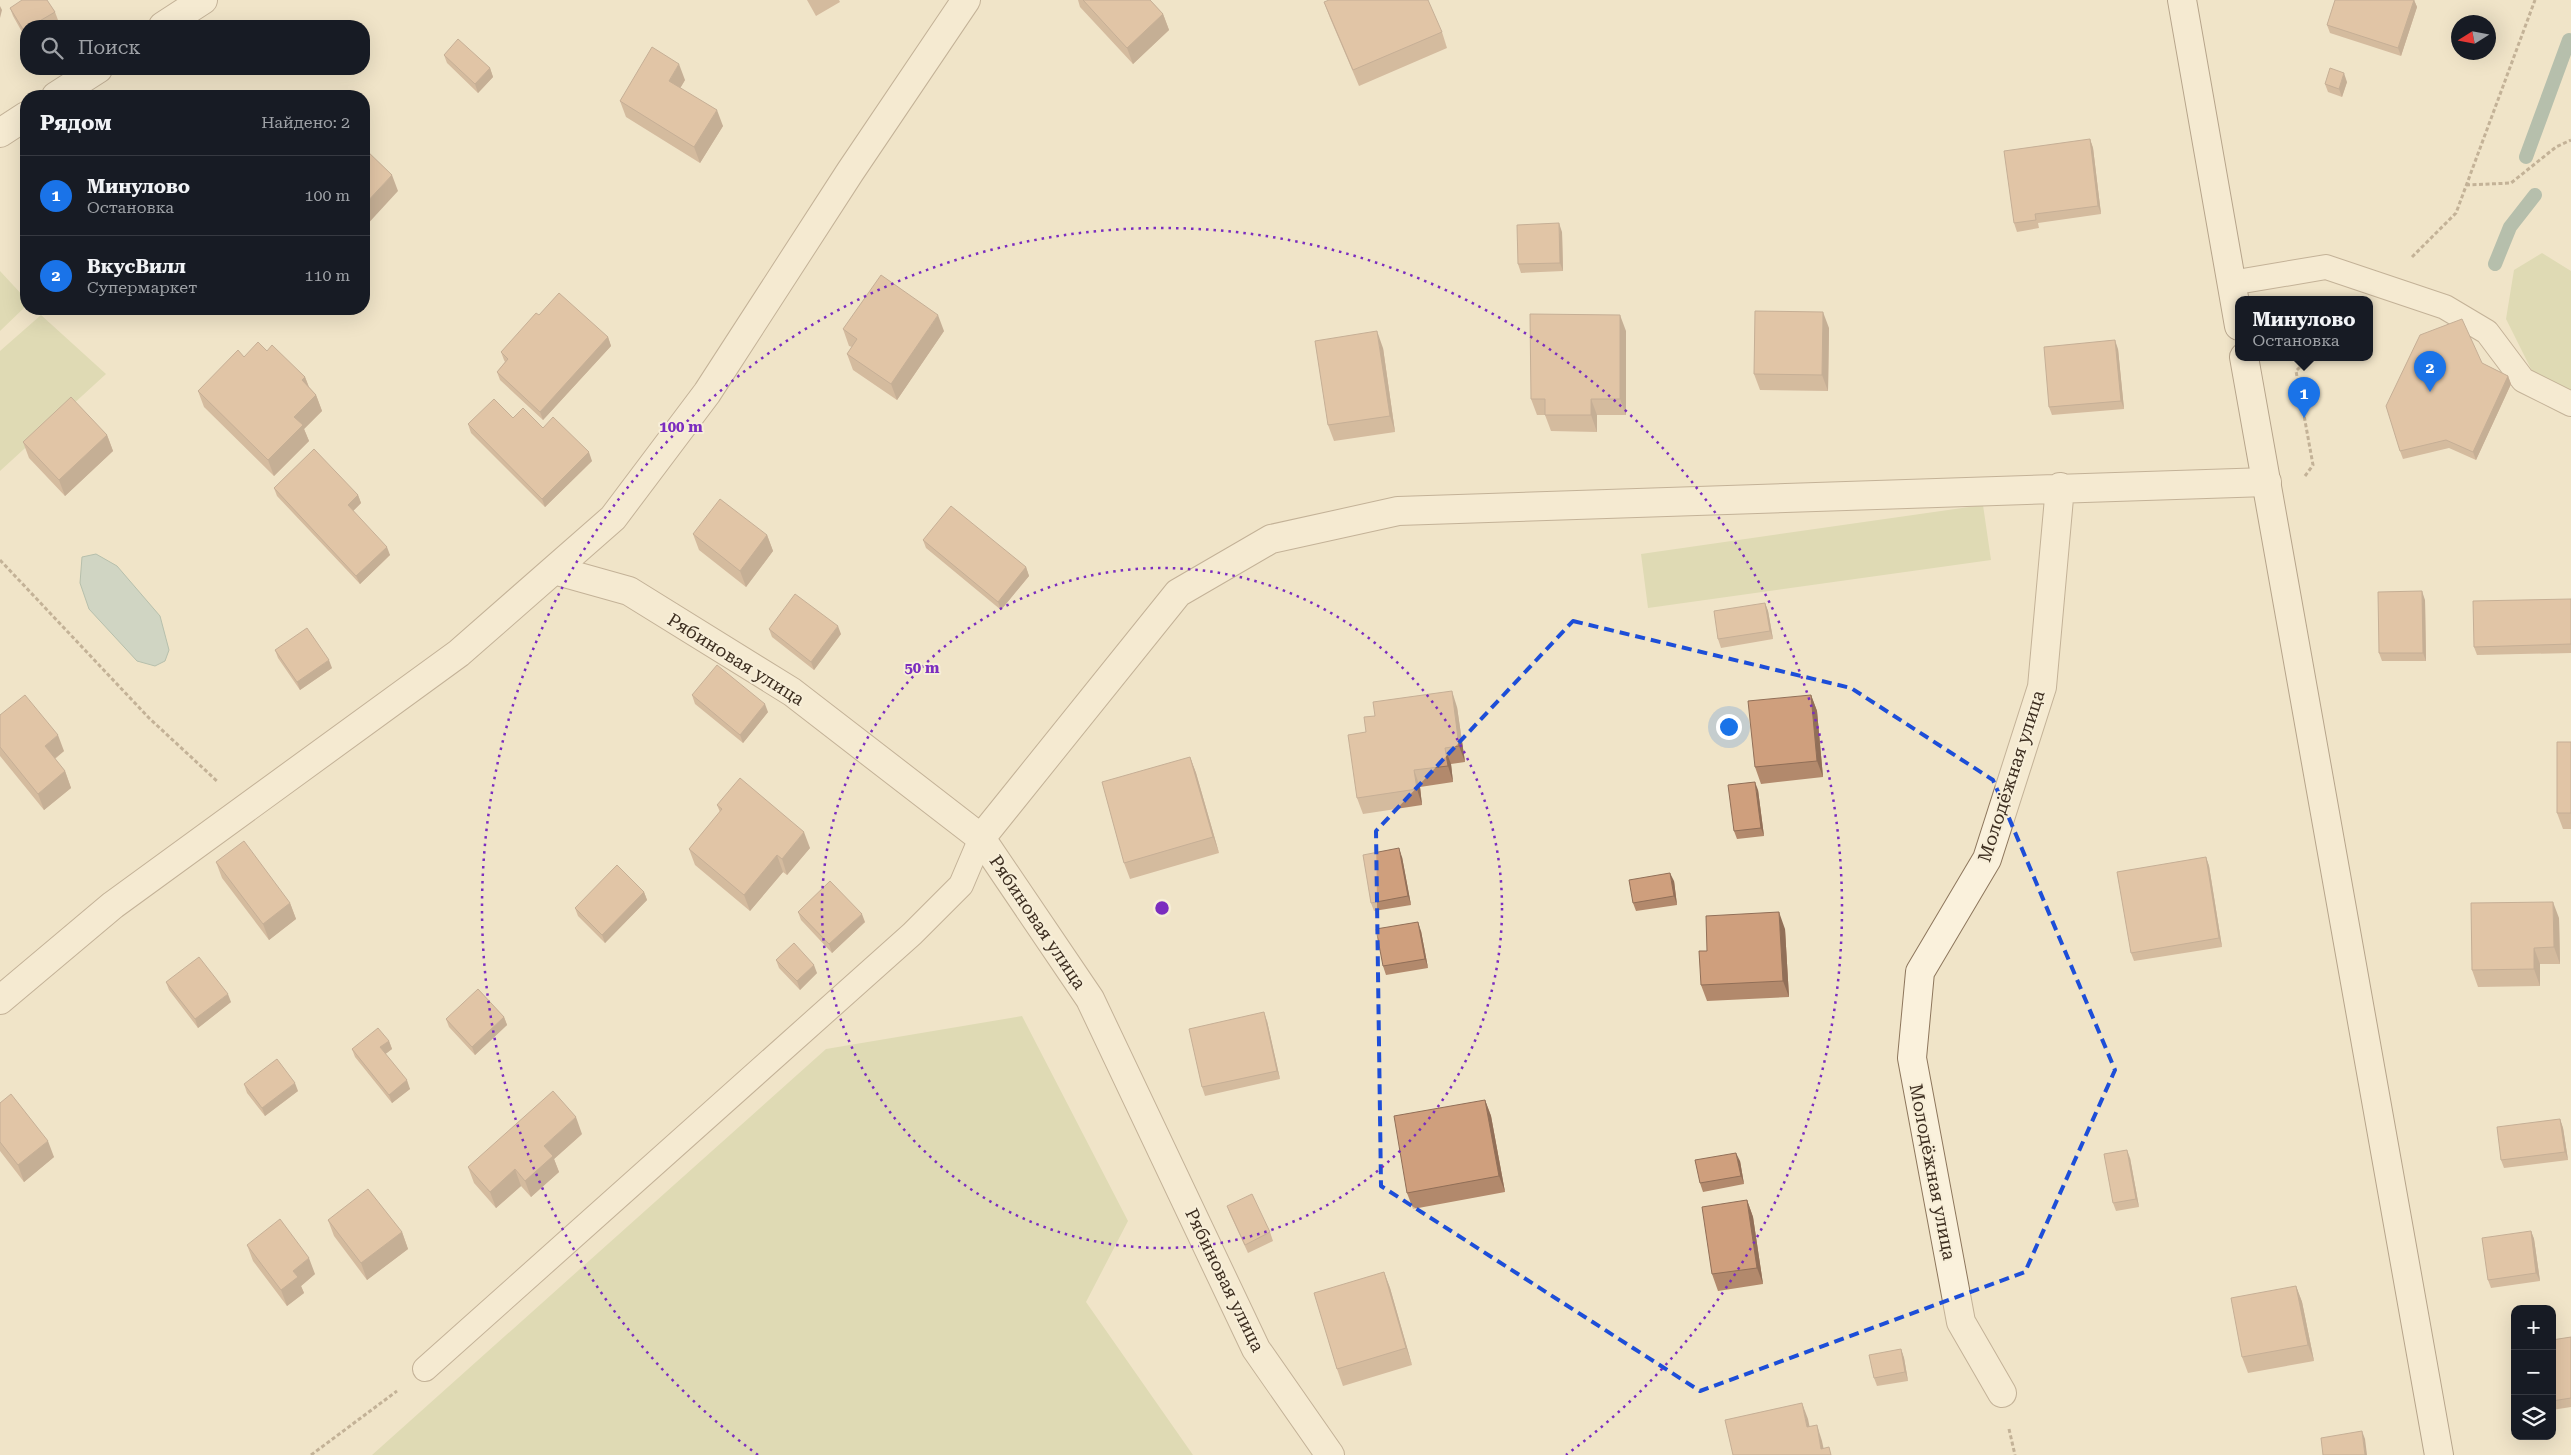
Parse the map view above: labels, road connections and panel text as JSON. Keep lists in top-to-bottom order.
{
  "streets": {
    "street": ["Рябиновая улица", "Молодёжная улица"]
  },
  "north": "left",
  "page": {
    "search": "Поиск",
    "heading": ["Рядом", "Найдено: 2"],
    "list": [
      {
        "mark": "1",
        "name": "Минулово",
        "note": "Остановка",
        "value": "100 m"
      },
      {
        "mark": "2",
        "name": "ВкусВилл",
        "note": "Супермаркет",
        "value": "110 m"
      }
    ],
    "popup": ["Минулово", "Остановка"],
    "pins": ["2", "1"],
    "map_buttons": ["+", "−"]
  },
  "rings": ["100 m", "50 m"]
}
